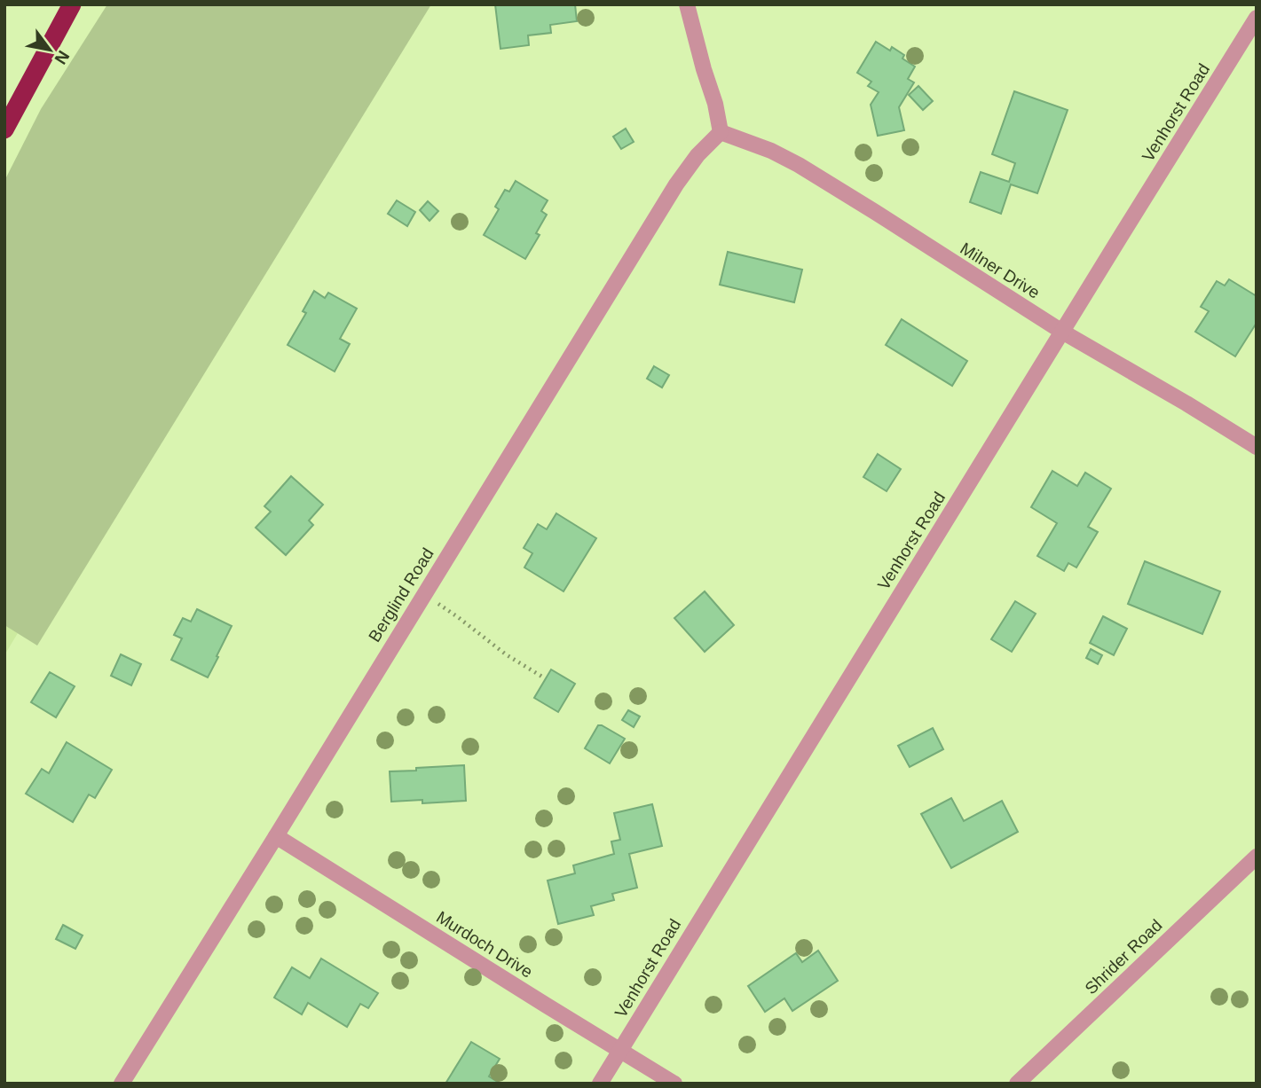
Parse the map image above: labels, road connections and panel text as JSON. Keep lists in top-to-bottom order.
{
  "streets": {
    "street": [
      "Venhorst Road",
      "Milner Drive",
      "Berglind Road",
      "Murdoch Drive",
      "Shrider Road"
    ]
  },
  "crossings": [
    ["Venhorst Road", "Milner Drive"],
    ["Venhorst Road", "Murdoch Drive"],
    ["Milner Drive", "Berglind Road"],
    ["Berglind Road", "Murdoch Drive"]
  ],
  "north": "bottom right"
}
